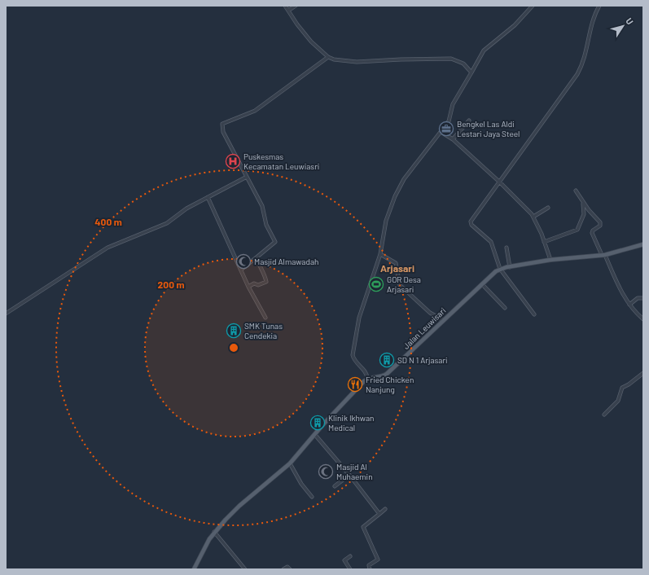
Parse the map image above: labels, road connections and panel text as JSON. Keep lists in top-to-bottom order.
{
  "streets": {
    "main road": ["Jalan Leuwisari"]
  },
  "districts": ["Arjasari"],
  "places": {
    "office": ["Bengkel Las Aldi Lestari Jaya Steel"],
    "hospital": ["Puskesmas Kecamatan Leuwiasri"],
    "mosque": ["Masjid Almawadah", "Masjid Al Muhaemin"],
    "sports": ["GOR Desa Arjasari"],
    "building": ["SMK Tunas Cendekia", "SD N 1 Arjasari", "Klinik Ikhwan Medical"],
    "restaurant": ["Fried Chicken Nanjung"]
  },
  "north": "top right",
  "rings": ["400 m", "200 m"]
}
